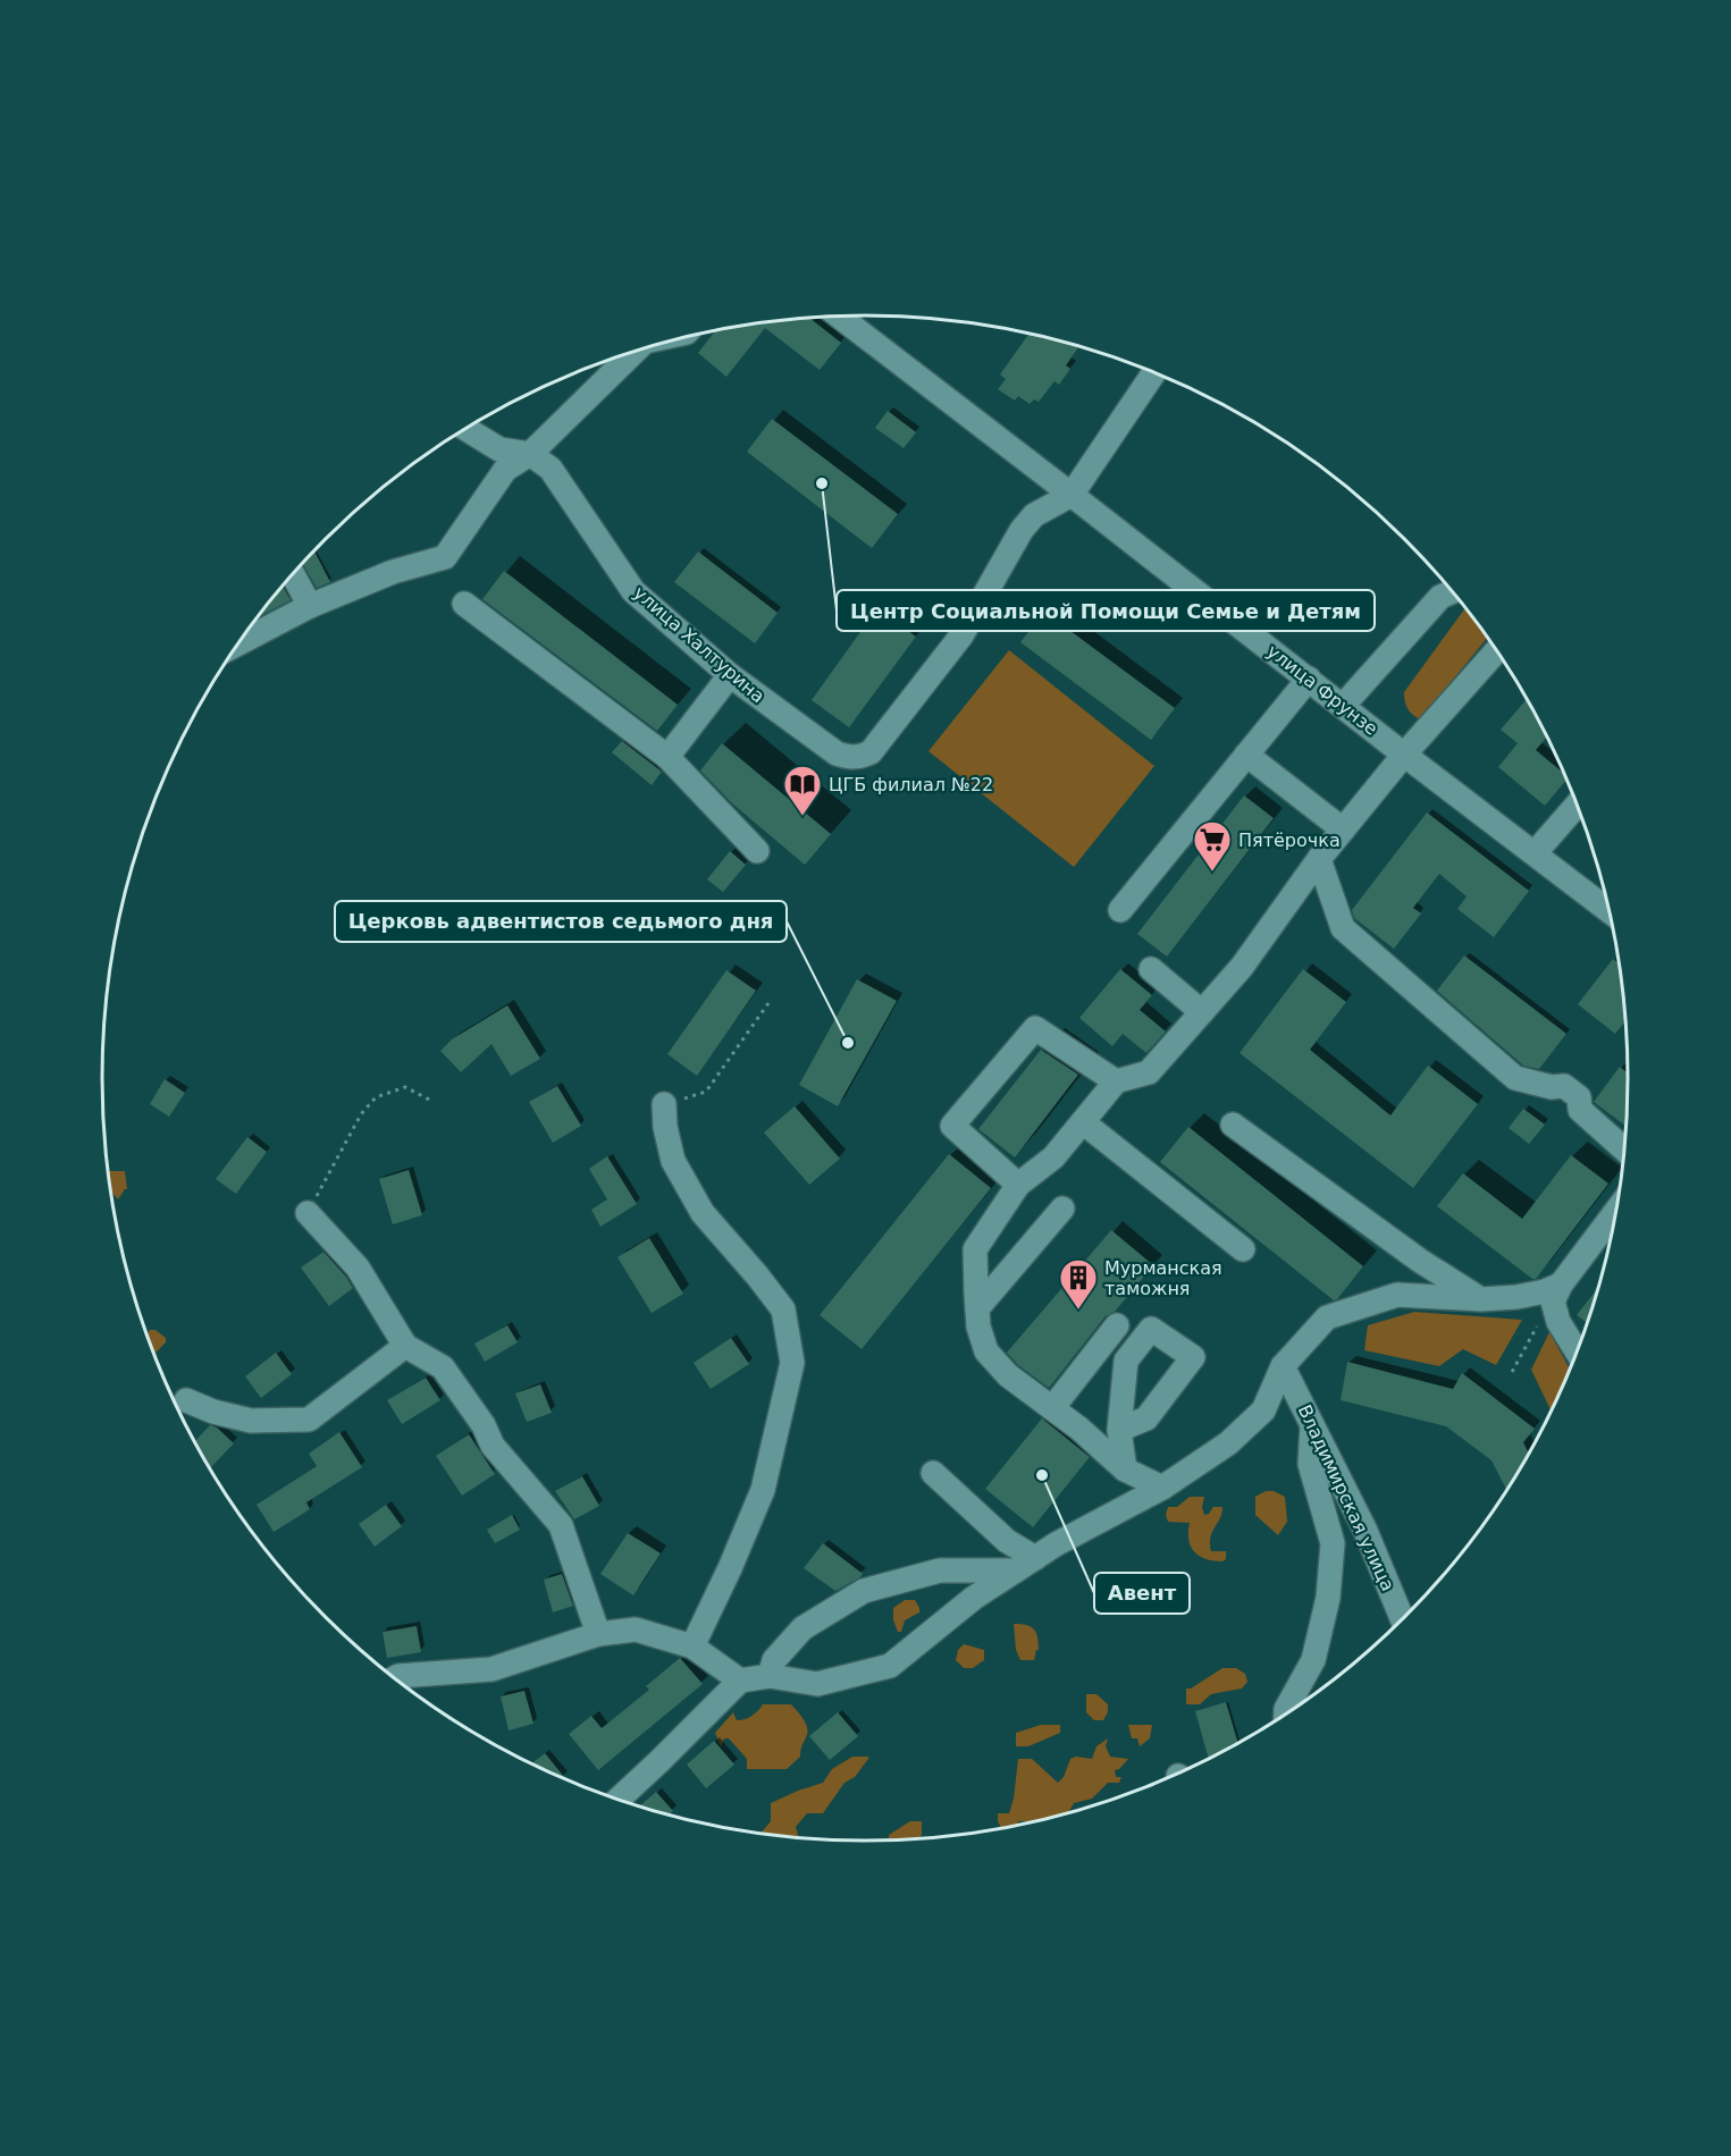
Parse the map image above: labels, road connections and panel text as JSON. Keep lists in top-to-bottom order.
{
  "streets": {
    "street": ["улица Халтурина", "улица Фрунзе", "Владимирская улица"]
  },
  "crossings": [
    ["улица Халтурина", "улица Фрунзе"]
  ],
  "places": {
    "other": ["Центр Социальной Помощи Семье и Детям", "Церковь адвентистов седьмого дня", "Авент"],
    "library": ["ЦГБ филиал №22"],
    "supermarket": ["Пятёрочка"],
    "building": ["Мурманская таможня"]
  }
}
